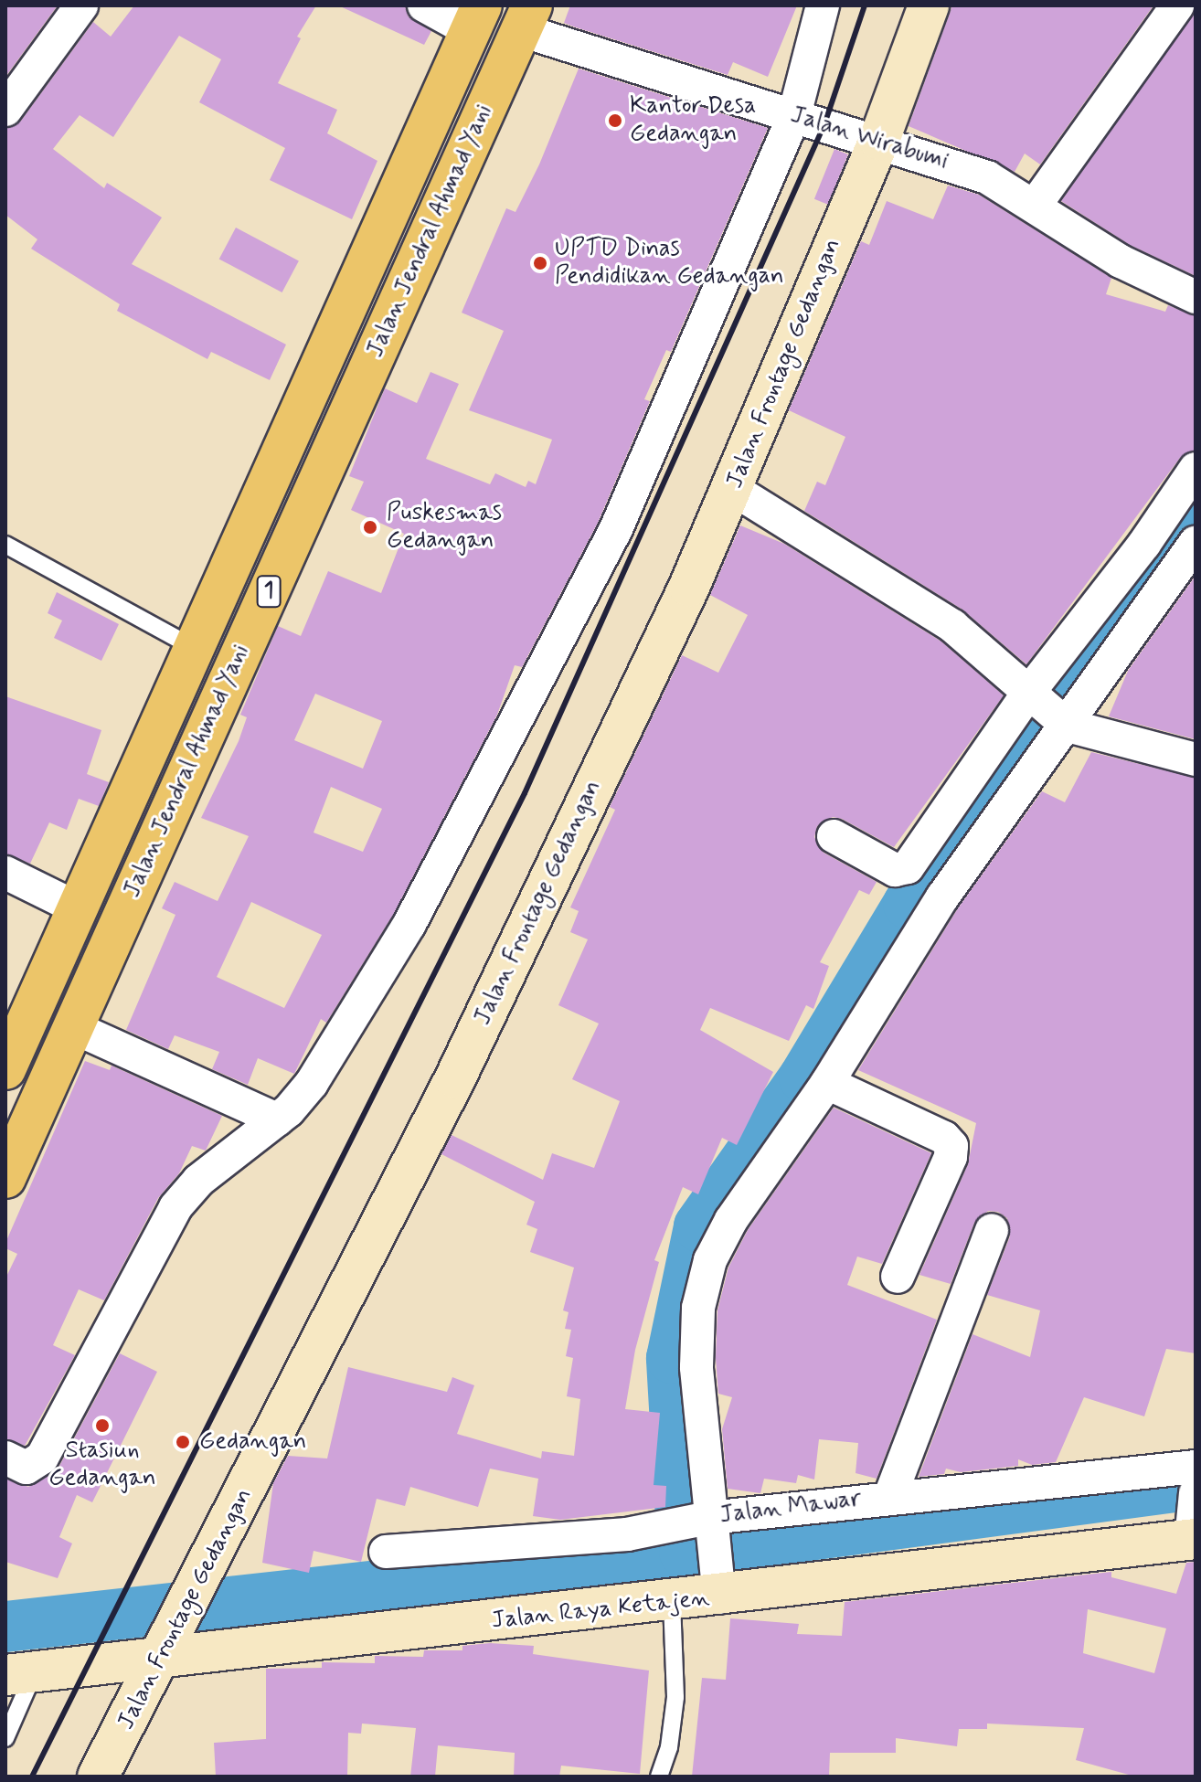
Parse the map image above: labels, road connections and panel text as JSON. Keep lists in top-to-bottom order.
{
  "streets": {
    "highway": ["Jalan Jendral Ahmad Yani", "1"],
    "street": [
      "Jalan Wirabumi",
      "Jalan Frontage Gedangan",
      "Jalan Mawar",
      "Jalan Raya Ketajen"
    ]
  },
  "crossings": [
    ["Jalan Wirabumi", "Jalan Jendral Ahmad Yani"],
    ["Jalan Wirabumi", "Jalan Frontage Gedangan"],
    ["Jalan Frontage Gedangan", "Jalan Raya Ketajen"]
  ],
  "places": [
    "Kantor Desa Gedangan",
    "UPTD Dinas Pendidikan Gedangan",
    "Puskesmas Gedangan",
    "Stasiun Gedangan",
    "Gedangan"
  ]
}
